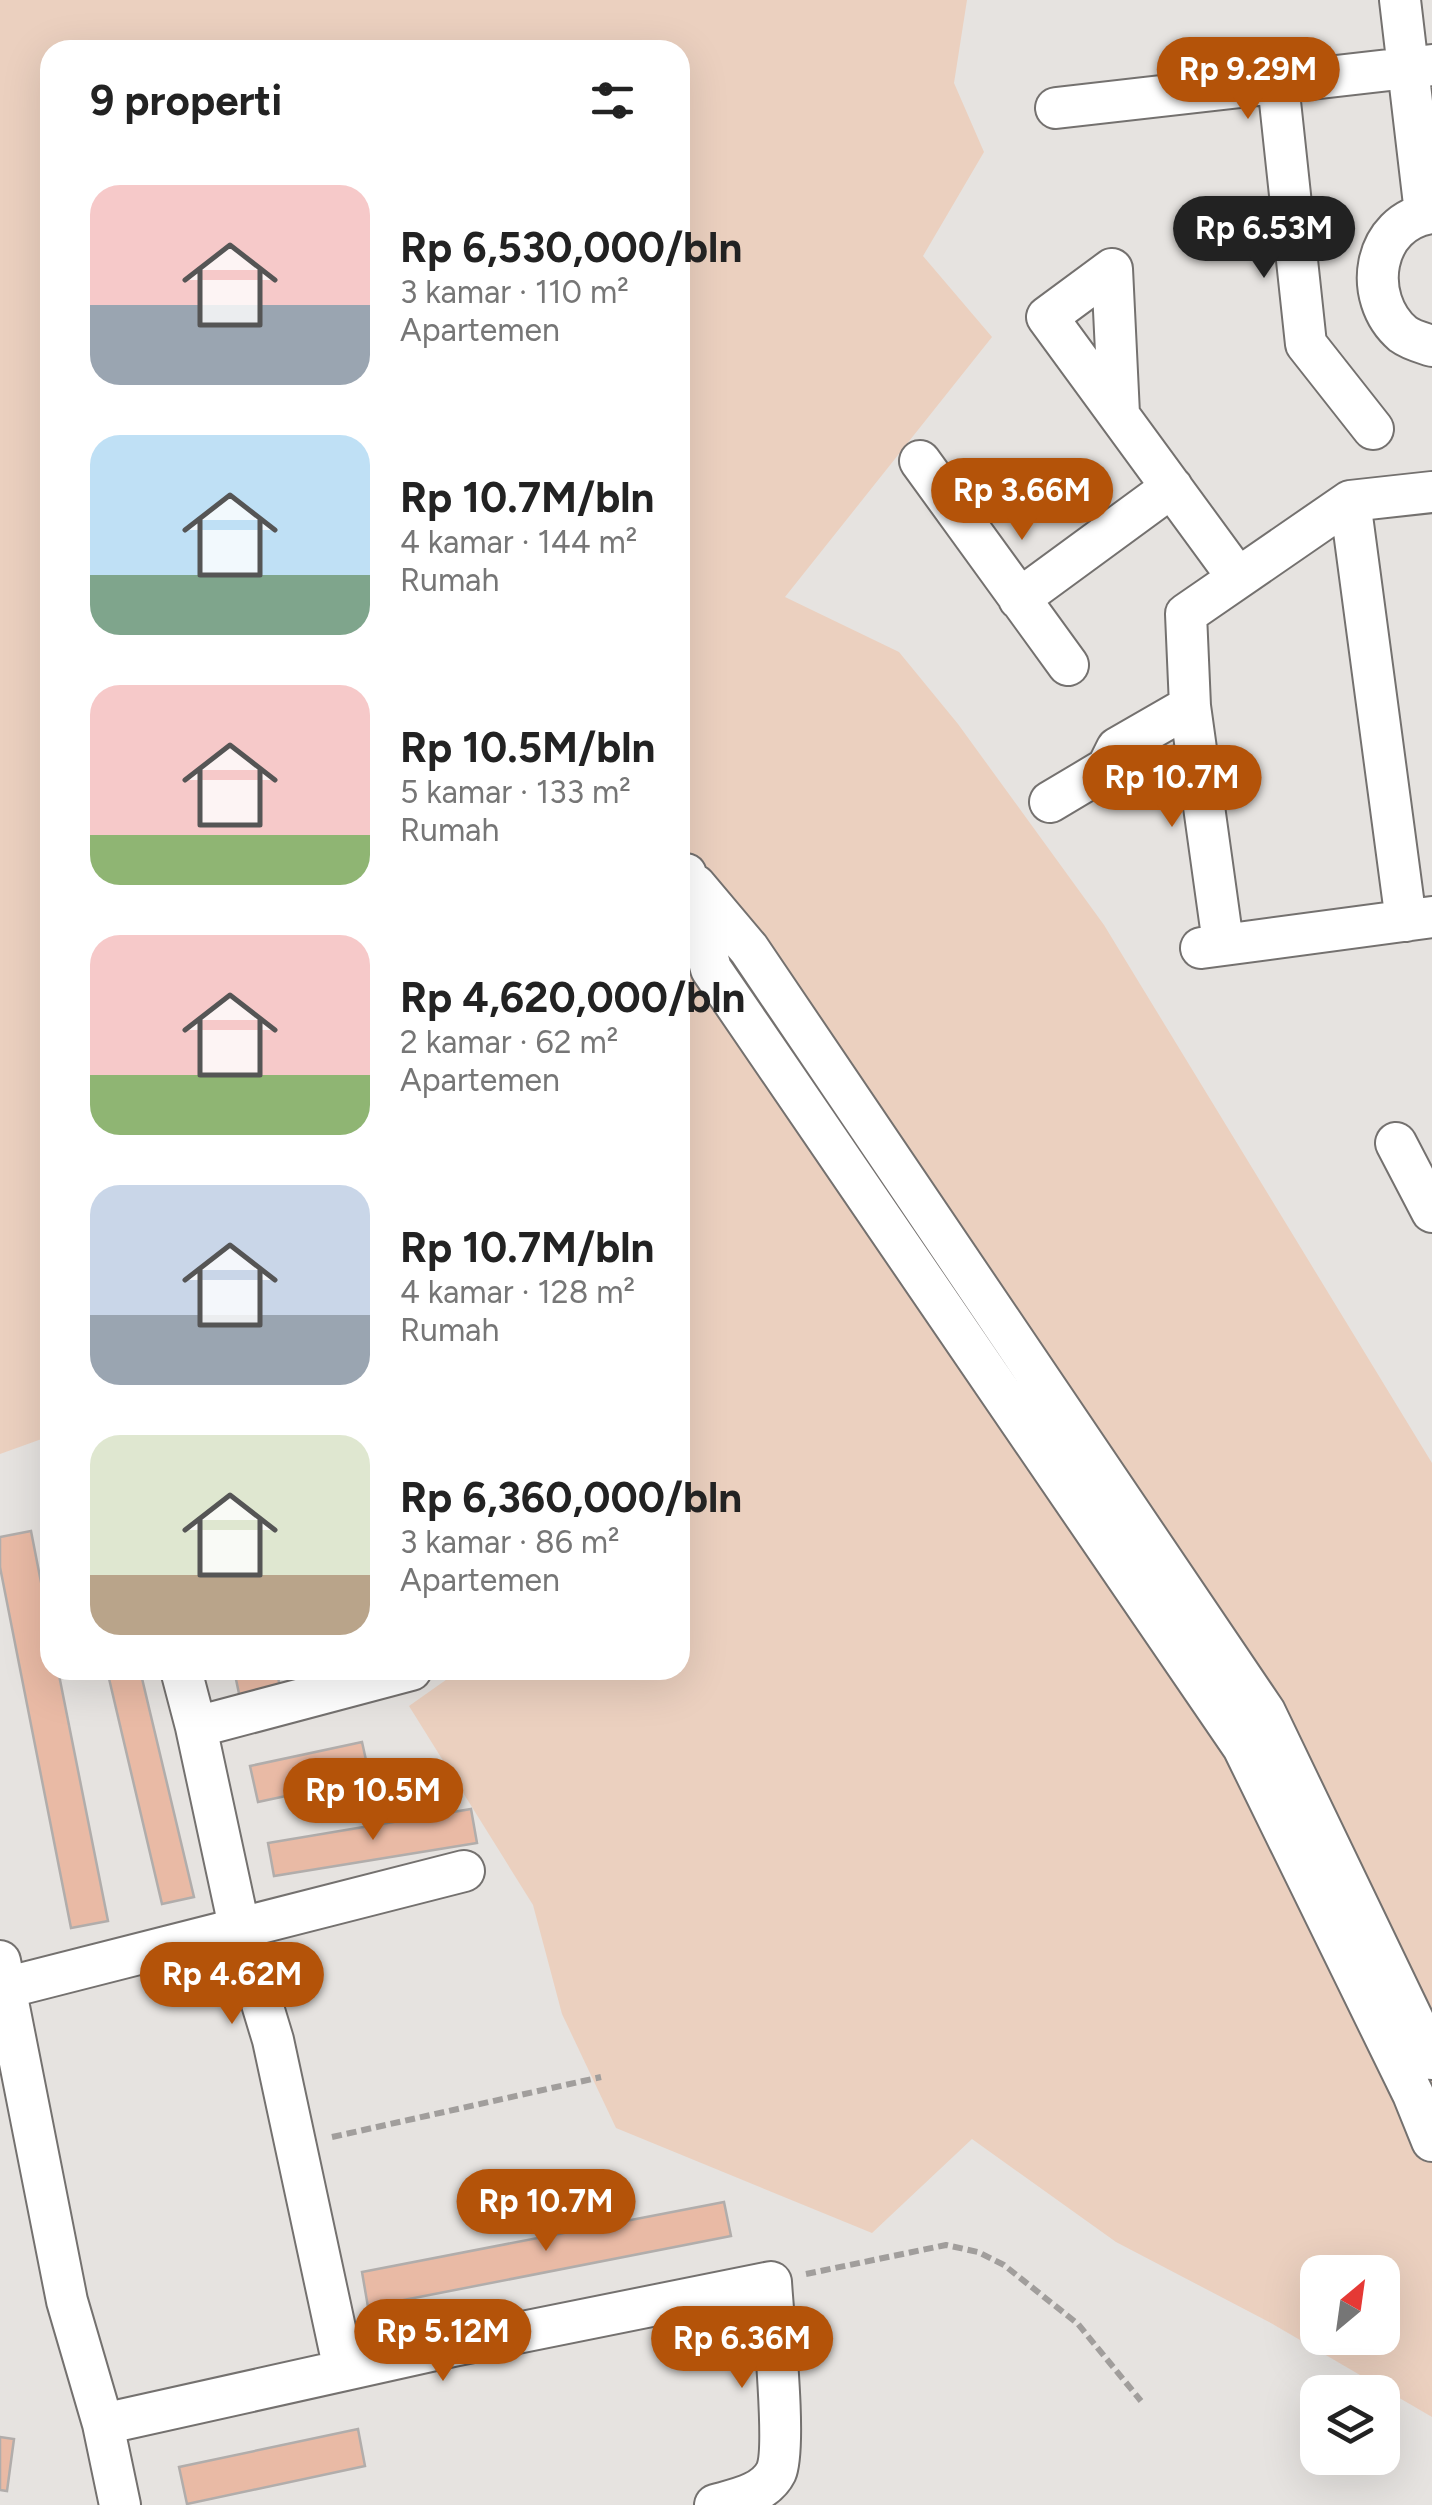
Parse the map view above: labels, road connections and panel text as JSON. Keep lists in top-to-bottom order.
{
  "north": "top right",
  "page": {
    "price": [
      "Rp 9.29M",
      "Rp 6.53M",
      "Rp 3.66M",
      "Rp 10.7M",
      "Rp 10.5M",
      "Rp 4.62M",
      "Rp 10.7M",
      "Rp 5.12M",
      "Rp 6.36M"
    ],
    "heading": "9 properti",
    "list": [
      {
        "name": "Rp 6,530,000/bln",
        "note": "3 kamar · 110 m² · Apartemen"
      },
      {
        "name": "Rp 10.7M/bln",
        "note": "4 kamar · 144 m² · Rumah"
      },
      {
        "name": "Rp 10.5M/bln",
        "note": "5 kamar · 133 m² · Rumah"
      },
      {
        "name": "Rp 4,620,000/bln",
        "note": "2 kamar · 62 m² · Apartemen"
      },
      {
        "name": "Rp 10.7M/bln",
        "note": "4 kamar · 128 m² · Rumah"
      },
      {
        "name": "Rp 6,360,000/bln",
        "note": "3 kamar · 86 m² · Apartemen"
      }
    ]
  }
}
